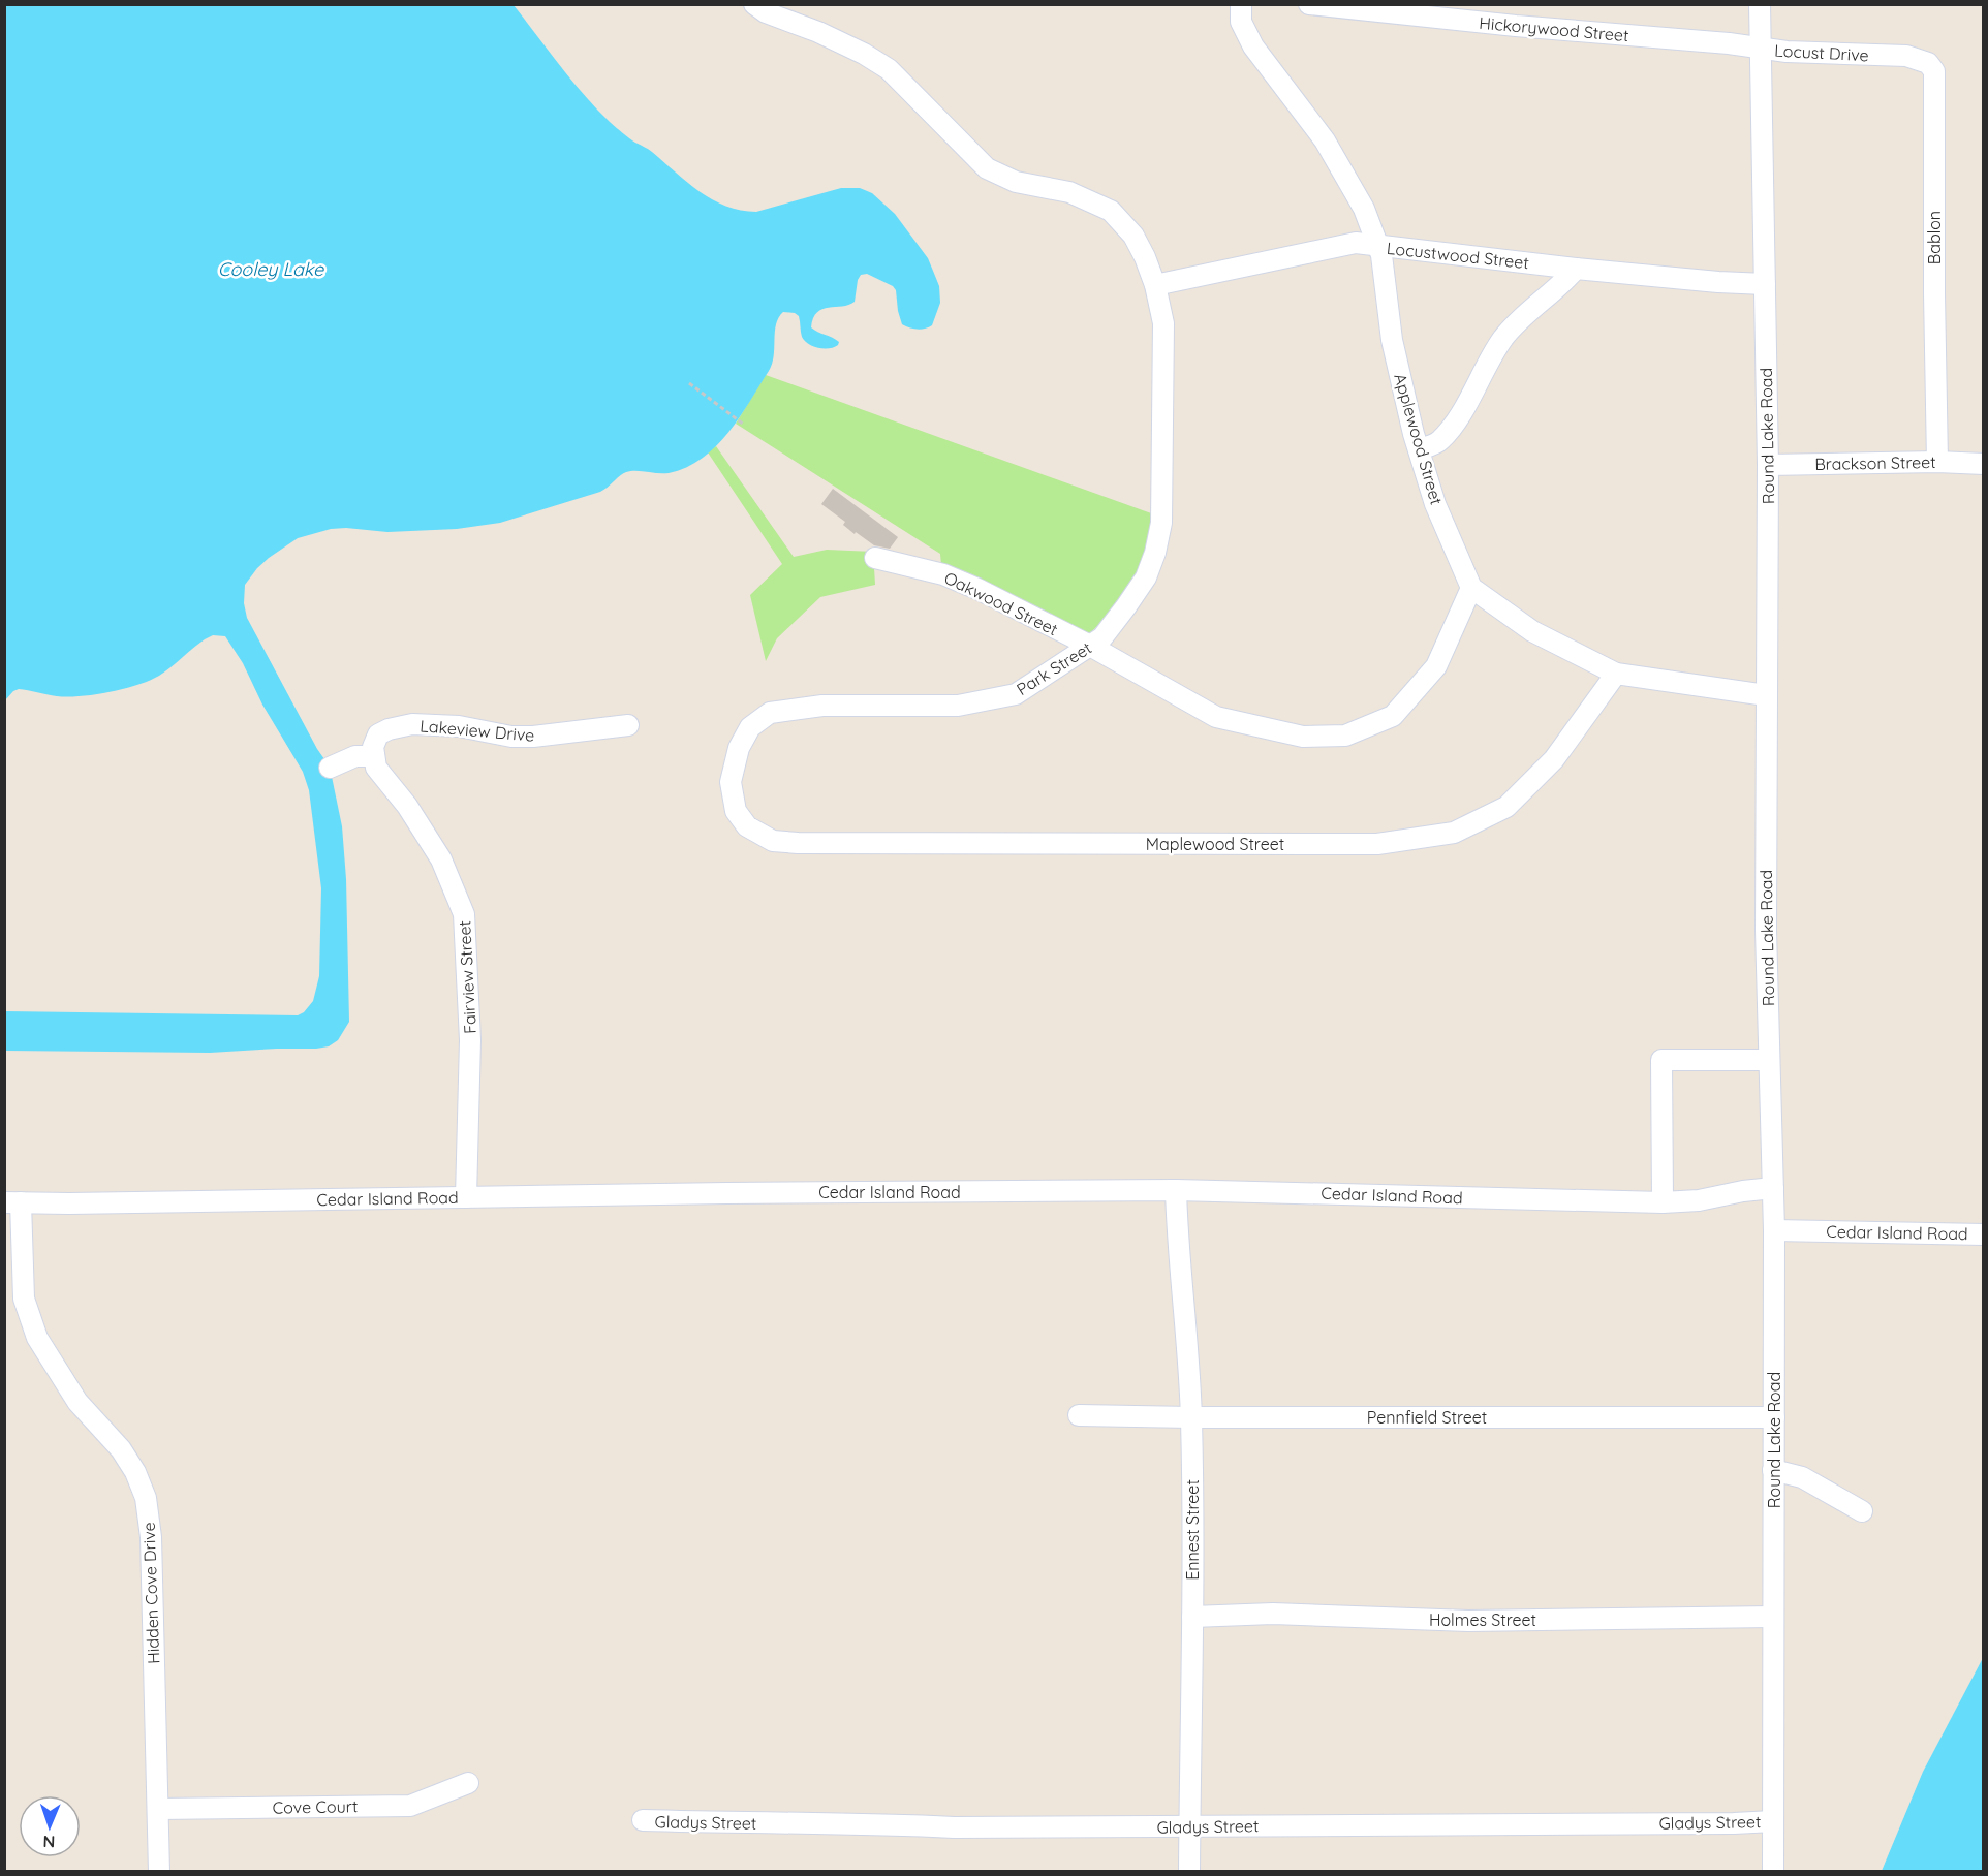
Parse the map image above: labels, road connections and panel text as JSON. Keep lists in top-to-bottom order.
{
  "streets": {
    "street": [
      "Hickorywood Street",
      "Locust Drive",
      "Bablon",
      "Locustwood Street",
      "Round Lake Road",
      "Applewood Street",
      "Brackson Street",
      "Oakwood Street",
      "Park Street",
      "Lakeview Drive",
      "Maplewood Street",
      "Fairview Street",
      "Cedar Island Road",
      "Pennfield Street",
      "Ennest Street",
      "Hidden Cove Drive",
      "Holmes Street",
      "Cove Court",
      "Gladys Street"
    ]
  },
  "crossings": [
    ["Hickorywood Street", "Locust Drive"],
    ["Hickorywood Street", "Round Lake Road"],
    ["Locust Drive", "Bablon"],
    ["Locust Drive", "Round Lake Road"],
    ["Bablon", "Brackson Street"],
    ["Locustwood Street", "Round Lake Road"],
    ["Locustwood Street", "Applewood Street"],
    ["Locustwood Street", "Park Street"],
    ["Round Lake Road", "Brackson Street"],
    ["Round Lake Road", "Cedar Island Road"],
    ["Round Lake Road", "Pennfield Street"],
    ["Round Lake Road", "Holmes Street"],
    ["Round Lake Road", "Gladys Street"],
    ["Applewood Street", "Oakwood Street"],
    ["Oakwood Street", "Park Street"],
    ["Park Street", "Maplewood Street"],
    ["Lakeview Drive", "Fairview Street"],
    ["Fairview Street", "Cedar Island Road"],
    ["Cedar Island Road", "Ennest Street"],
    ["Cedar Island Road", "Hidden Cove Drive"],
    ["Pennfield Street", "Ennest Street"],
    ["Ennest Street", "Holmes Street"],
    ["Ennest Street", "Gladys Street"],
    ["Hidden Cove Drive", "Cove Court"]
  ],
  "water": ["Cooley Lake"],
  "north": "bottom"
}
